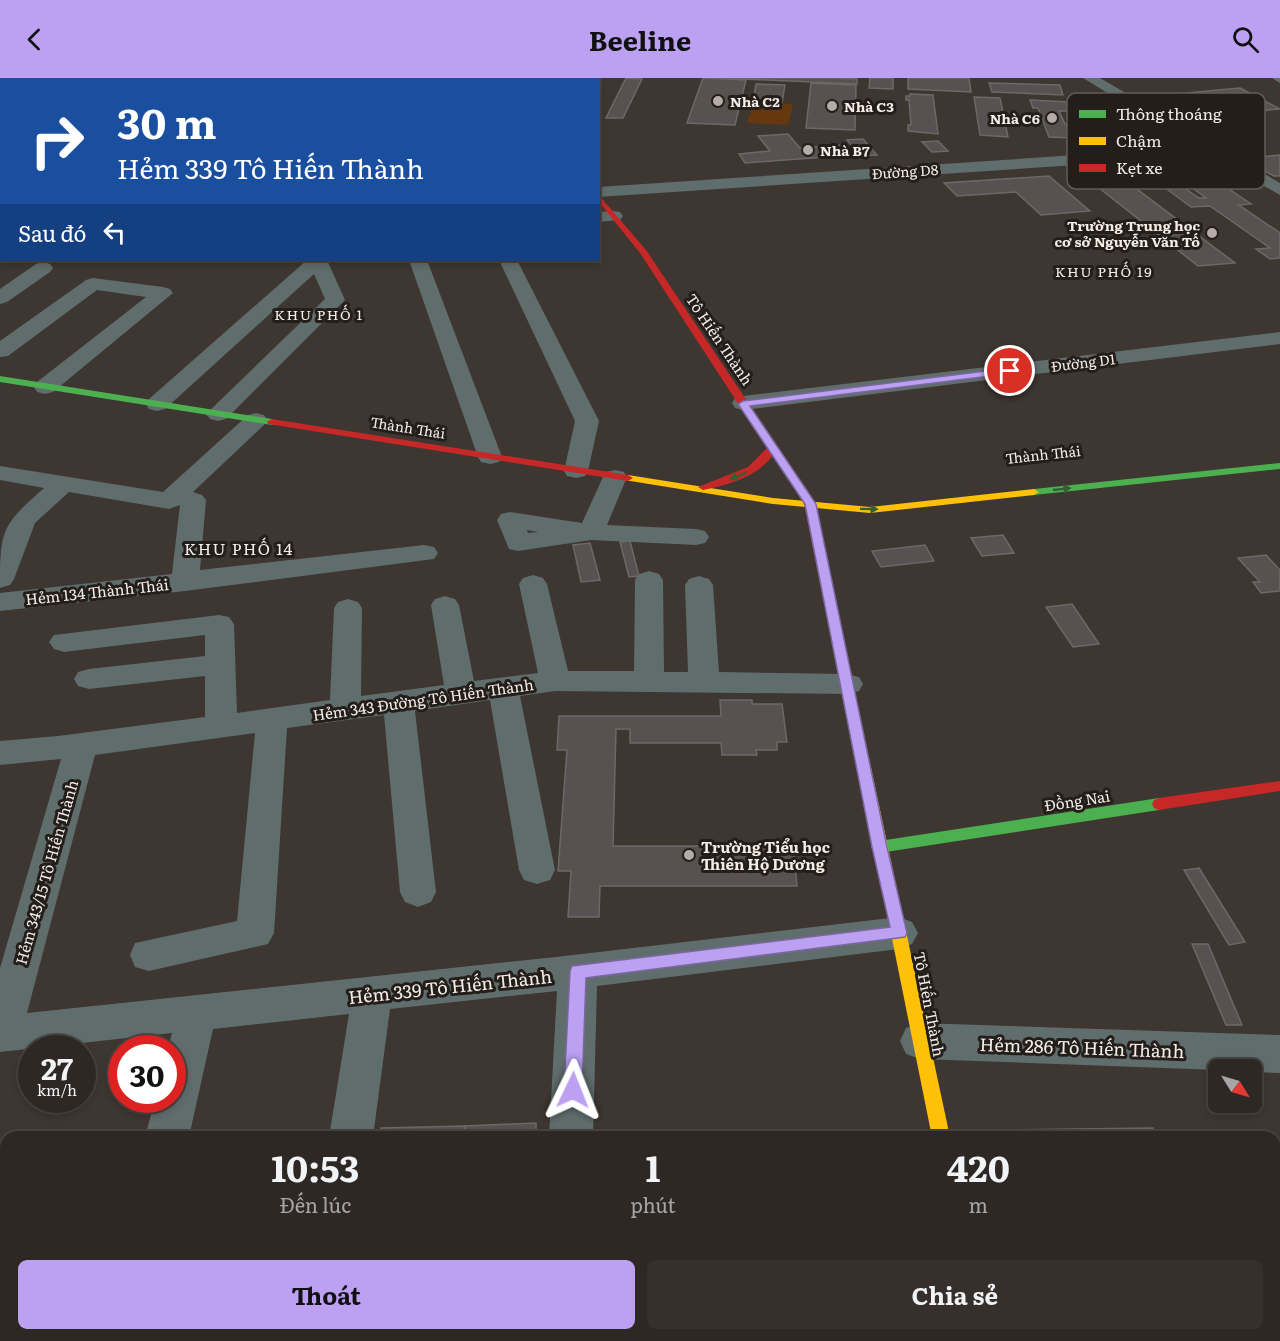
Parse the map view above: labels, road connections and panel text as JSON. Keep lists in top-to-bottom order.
{
  "streets": {
    "main road": ["Tô Hiến Thành", "Thành Thái", "Đồng Nai"],
    "street": [
      "Đường D8",
      "Đường D1",
      "Hẻm 134 Thành Thái",
      "Hẻm 343 Đường Tô Hiến Thành",
      "Hẻm 343/15 Tô Hiến Thành",
      "Hẻm 339 Tô Hiến Thành",
      "Hẻm 286 Tô Hiến Thành"
    ]
  },
  "crossings": [
    ["Tô Hiến Thành", "Đường D1"],
    ["Tô Hiến Thành", "Thành Thái"],
    ["Tô Hiến Thành", "Hẻm 343 Đường Tô Hiến Thành"],
    ["Tô Hiến Thành", "Đồng Nai"],
    ["Tô Hiến Thành", "Hẻm 339 Tô Hiến Thành"],
    ["Tô Hiến Thành", "Hẻm 286 Tô Hiến Thành"],
    ["Hẻm 343 Đường Tô Hiến Thành", "Hẻm 343/15 Tô Hiến Thành"],
    ["Hẻm 343/15 Tô Hiến Thành", "Hẻm 339 Tô Hiến Thành"]
  ],
  "districts": ["KHU PHỐ 19", "KHU PHỐ 1", "KHU PHỐ 14"],
  "places": [
    "Nhà C2",
    "Nhà C3",
    "Nhà C6",
    "Nhà B7",
    "Trường Trung học cơ sở Nguyễn Văn Tố",
    "Trường Tiểu học Thiên Hộ Dương"
  ],
  "legend": ["Thông thoáng", "Chậm", "Kẹt xe"],
  "north": "bottom right",
  "page": {
    "header": "Beeline",
    "turn": ["30 m", "Hẻm 339 Tô Hiến Thành"],
    "then": "Sau đó",
    "speed": "27 km/h",
    "limit": "30",
    "eta": [
      "10:53",
      "Đến lúc",
      "1",
      "phút",
      "420",
      "m"
    ],
    "buttons": ["Thoát", "Chia sẻ"]
  }
}
